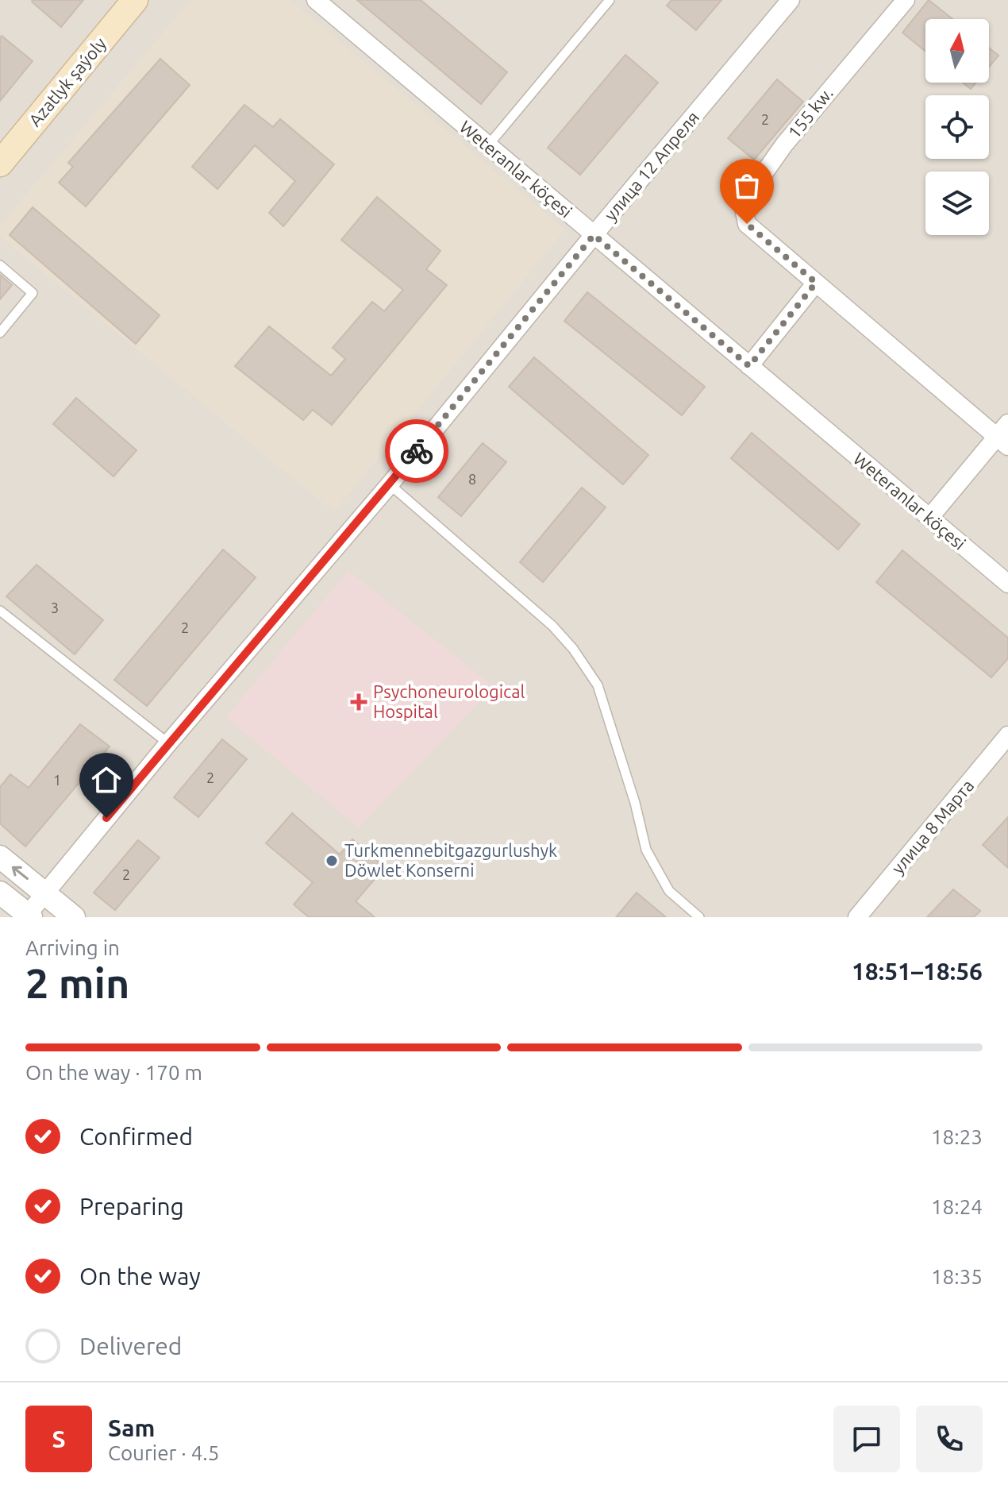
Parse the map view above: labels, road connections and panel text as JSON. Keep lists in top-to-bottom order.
{
  "streets": {
    "main road": ["Azatlyk şaýoly"],
    "street": [
      "155 kw.",
      "улица 12 Апреля",
      "Weteranlar köçesi",
      "улица 8 Марта"
    ]
  },
  "crossings": [
    ["улица 12 Апреля", "Weteranlar köçesi"]
  ],
  "places": {
    "health": ["Psychoneurological Hospital"],
    "other": ["Turkmennebitgazgurlushyk Döwlet Konserni"]
  },
  "house_numbers": [
    "2",
    "8",
    "3",
    "2",
    "2",
    "1",
    "2"
  ],
  "north": "top",
  "page": {
    "heading": ["2 min", "Arriving in", "18:51–18:56"],
    "panel": ["Sam", "Courier · 4.5"],
    "bar": "On the way · 170 m",
    "list": [
      ["Confirmed", "18:23"],
      ["Preparing", "18:24"],
      ["On the way", "18:35"],
      "Delivered"
    ],
    "round": "S"
  }
}
